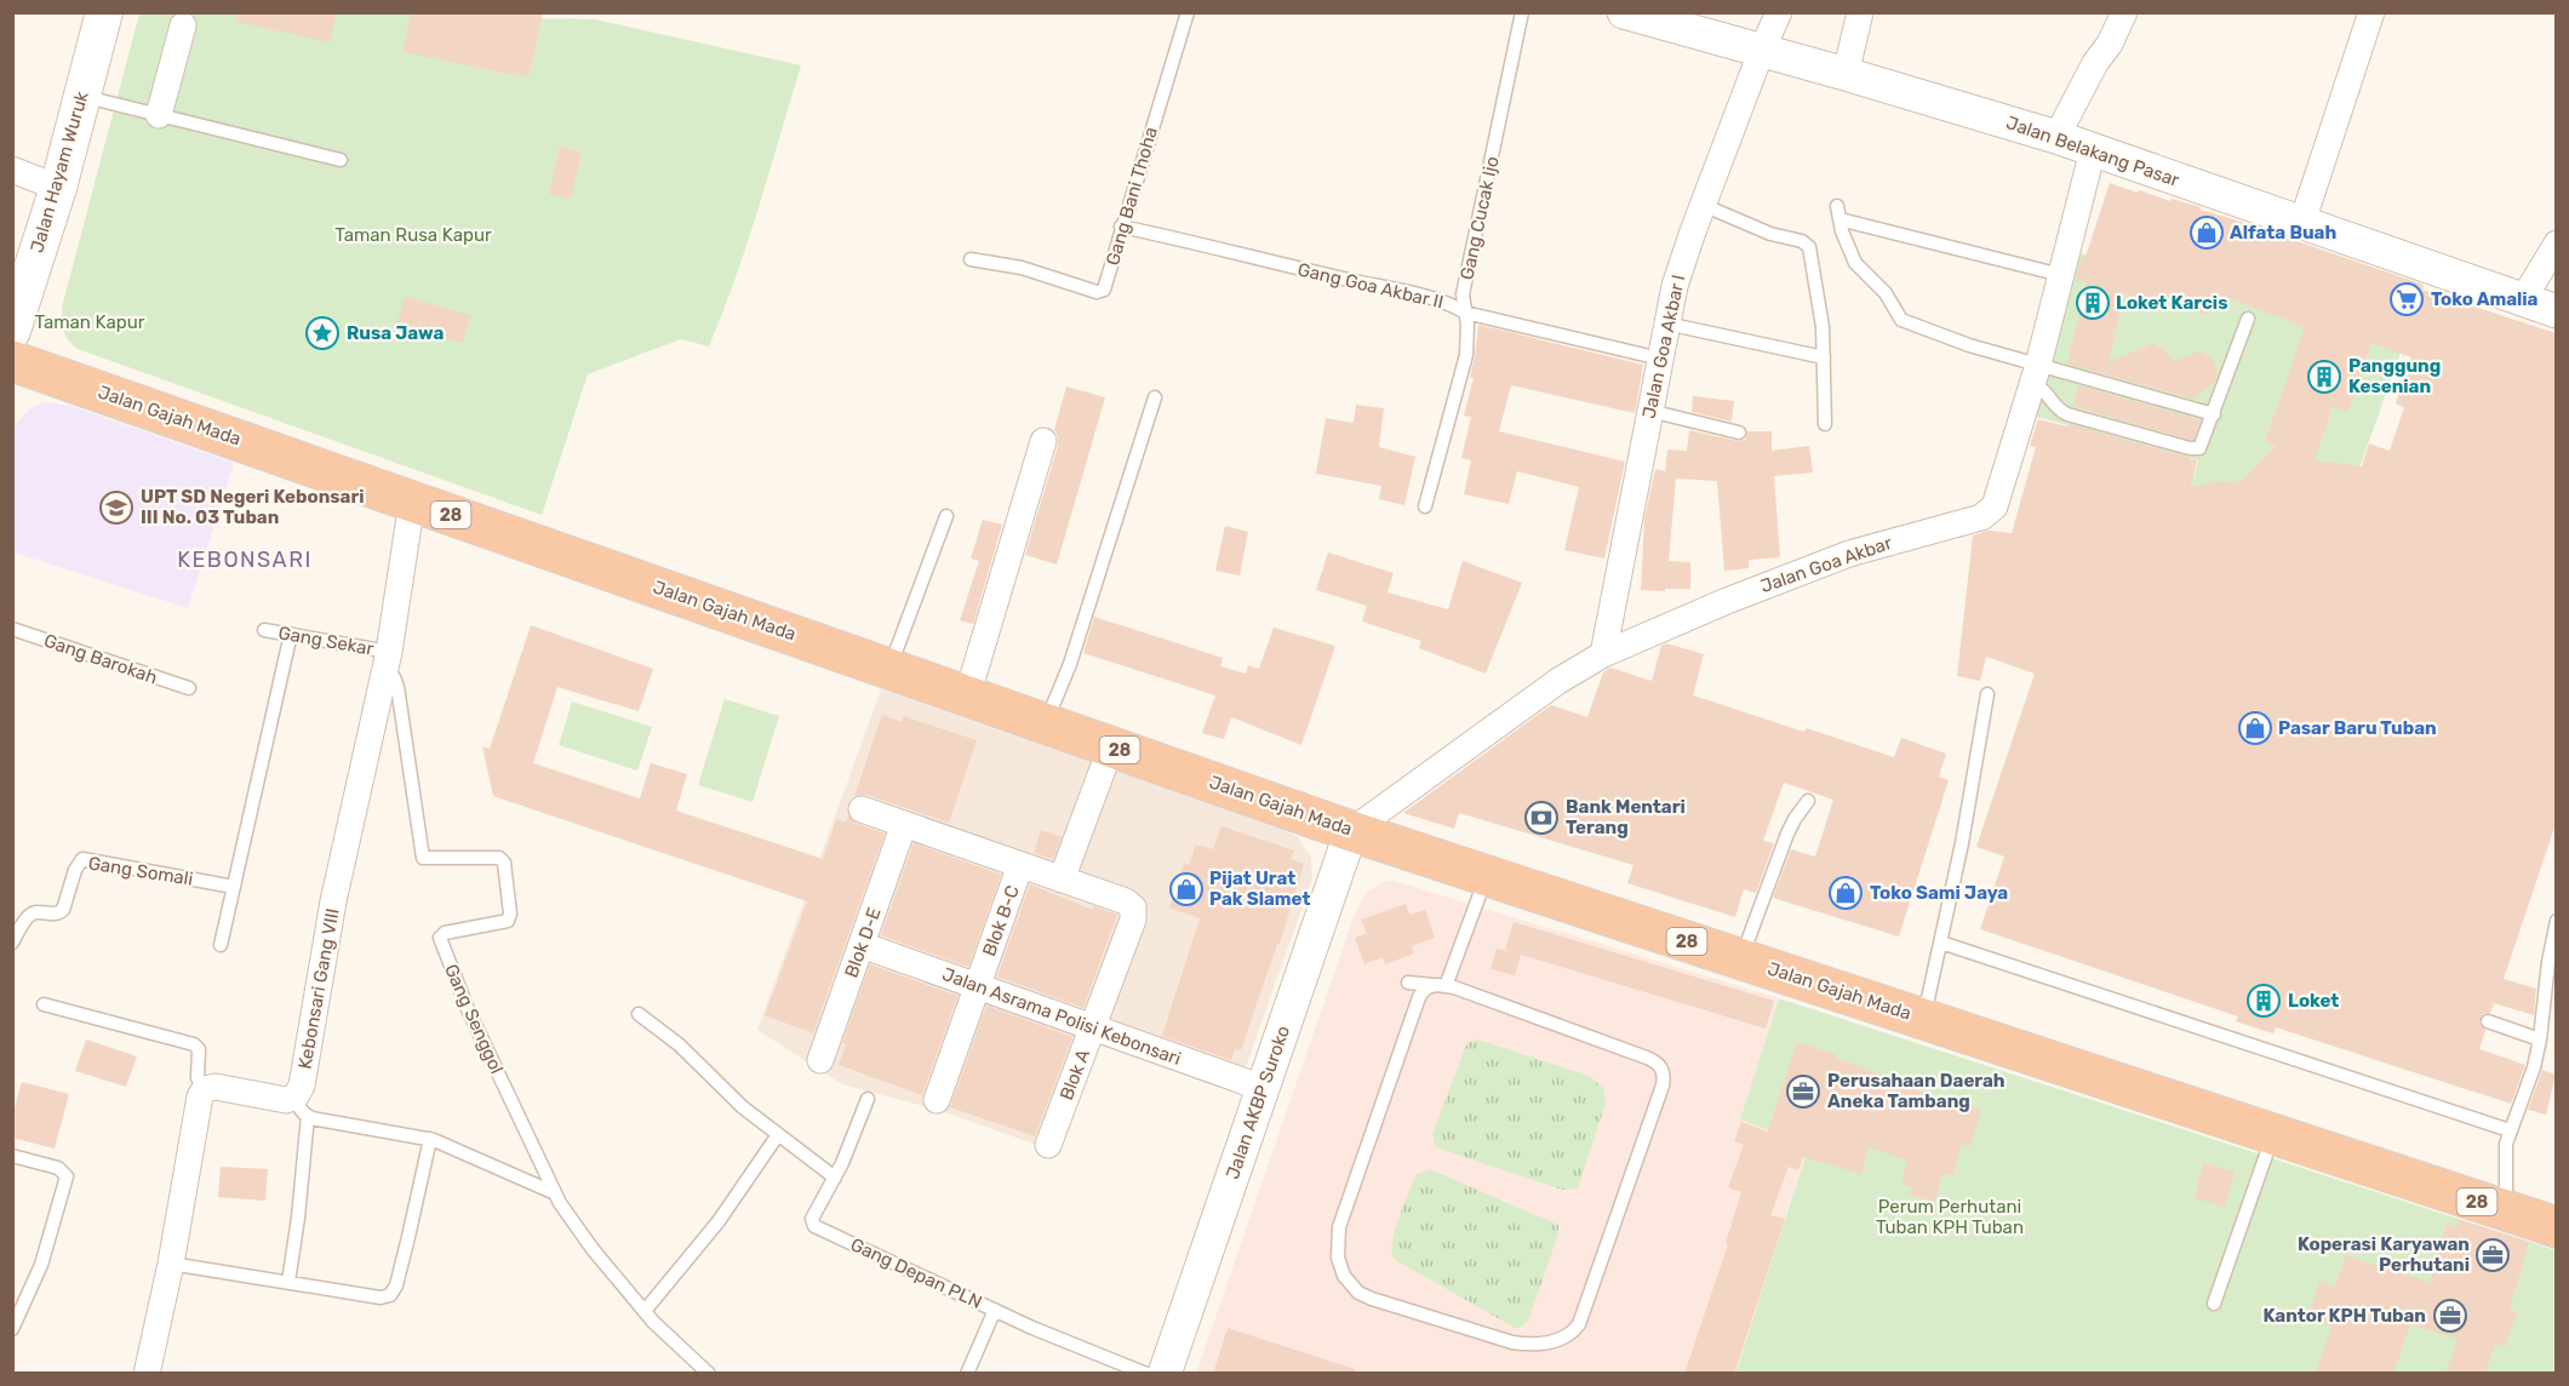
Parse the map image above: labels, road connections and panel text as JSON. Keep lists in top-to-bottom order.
{
  "streets": {
    "highway": ["Jalan Gajah Mada", "28"],
    "main road": ["Jalan Hayam Wuruk"],
    "street": [
      "Jalan Belakang Pasar",
      "Jalan Goa Akbar I",
      "Jalan Goa Akbar",
      "Blok B-C",
      "Blok D-E",
      "Kebonsari Gang VIII",
      "Jalan Asrama Polisi Kebonsari",
      "Blok A",
      "Jalan AKBP Suroko"
    ],
    "lane": [
      "Gang Bani Thoha",
      "Gang Cucak Ijo",
      "Gang Goa Akbar II",
      "Gang Sekar",
      "Gang Barokah",
      "Gang Somali",
      "Gang Senggol",
      "Gang Depan PLN"
    ]
  },
  "crossings": [
    ["Jalan Belakang Pasar", "Jalan Goa Akbar I"],
    ["Jalan Belakang Pasar", "Jalan Goa Akbar"],
    ["Gang Bani Thoha", "Gang Goa Akbar II"],
    ["Gang Cucak Ijo", "Gang Goa Akbar II"],
    ["Gang Goa Akbar II", "Jalan Goa Akbar I"],
    ["Jalan Goa Akbar I", "Jalan Goa Akbar"],
    ["Jalan Gajah Mada", "Jalan Goa Akbar"],
    ["Jalan Gajah Mada", "Kebonsari Gang VIII"],
    ["Jalan Gajah Mada", "Jalan AKBP Suroko"],
    ["Jalan Goa Akbar", "Jalan AKBP Suroko"],
    ["Gang Sekar", "Kebonsari Gang VIII"],
    ["Gang Sekar", "Gang Senggol"],
    ["Blok B-C", "Jalan Asrama Polisi Kebonsari"],
    ["Blok D-E", "Jalan Asrama Polisi Kebonsari"],
    ["Kebonsari Gang VIII", "Gang Senggol"],
    ["Jalan Asrama Polisi Kebonsari", "Blok A"],
    ["Jalan Asrama Polisi Kebonsari", "Jalan AKBP Suroko"]
  ],
  "districts": ["KEBONSARI"],
  "parks": ["Taman Rusa Kapur", "Taman Kapur", "Perum Perhutani Tuban KPH Tuban"],
  "places": {
    "shop": [
      "Alfata Buah",
      "Pasar Baru Tuban",
      "Pijat Urat Pak Slamet",
      "Toko Sami Jaya"
    ],
    "supermarket": ["Toko Amalia"],
    "building": ["Loket Karcis", "Panggung Kesenian", "Loket"],
    "place": ["Rusa Jawa"],
    "school or university": ["UPT SD Negeri Kebonsari III No. 03 Tuban"],
    "bank": ["Bank Mentari Terang"],
    "office": ["Perusahaan Daerah Aneka Tambang", "Koperasi Karyawan Perhutani", "Kantor KPH Tuban"]
  }
}
